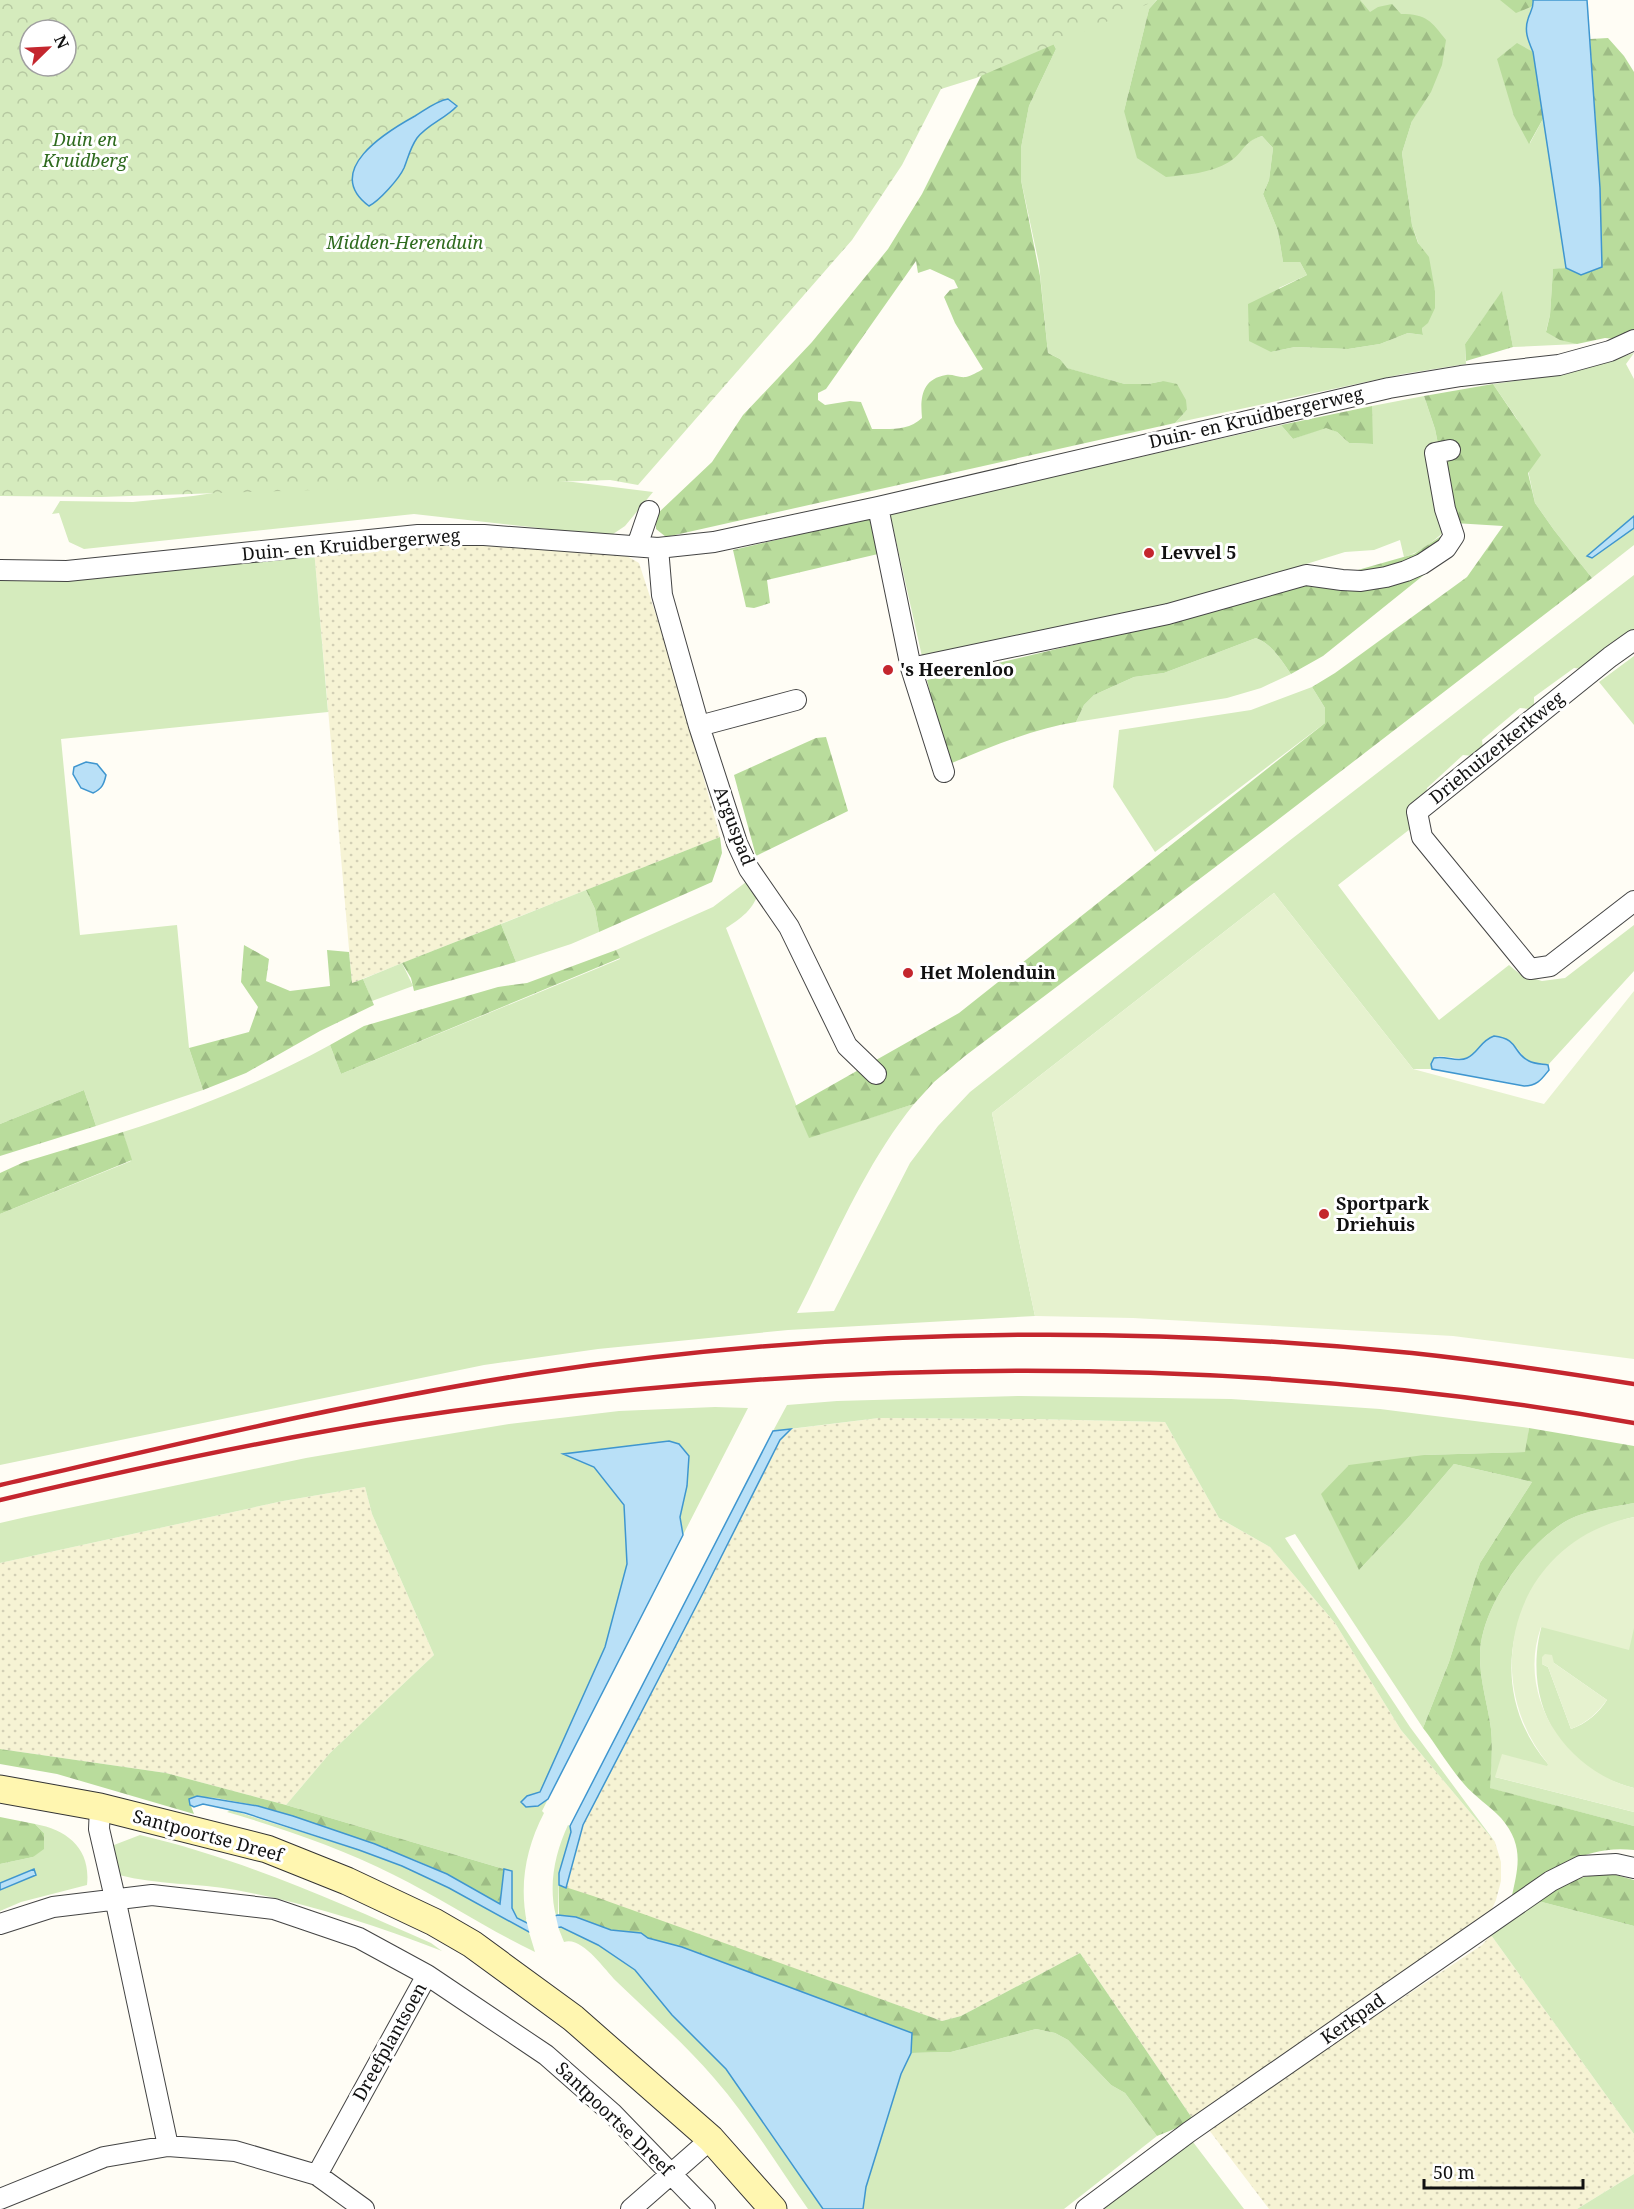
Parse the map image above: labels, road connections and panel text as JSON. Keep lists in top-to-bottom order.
{
  "streets": {
    "street": [
      "Duin- en Kruidbergerweg",
      "Driehuizerkerkweg",
      "Arguspad",
      "Santpoortse Dreef",
      "Kerkpad",
      "Dreefplantsoen"
    ]
  },
  "crossings": [
    ["Duin- en Kruidbergerweg", "Arguspad"],
    ["Santpoortse Dreef", "Dreefplantsoen"]
  ],
  "parks": ["Duin en Kruidberg", "Midden-Herenduin"],
  "places": [
    "Levvel 5",
    "'s Heerenloo",
    "Het Molenduin",
    "Sportpark Driehuis"
  ],
  "scale_bar": "50 m",
  "north": "top right"
}
